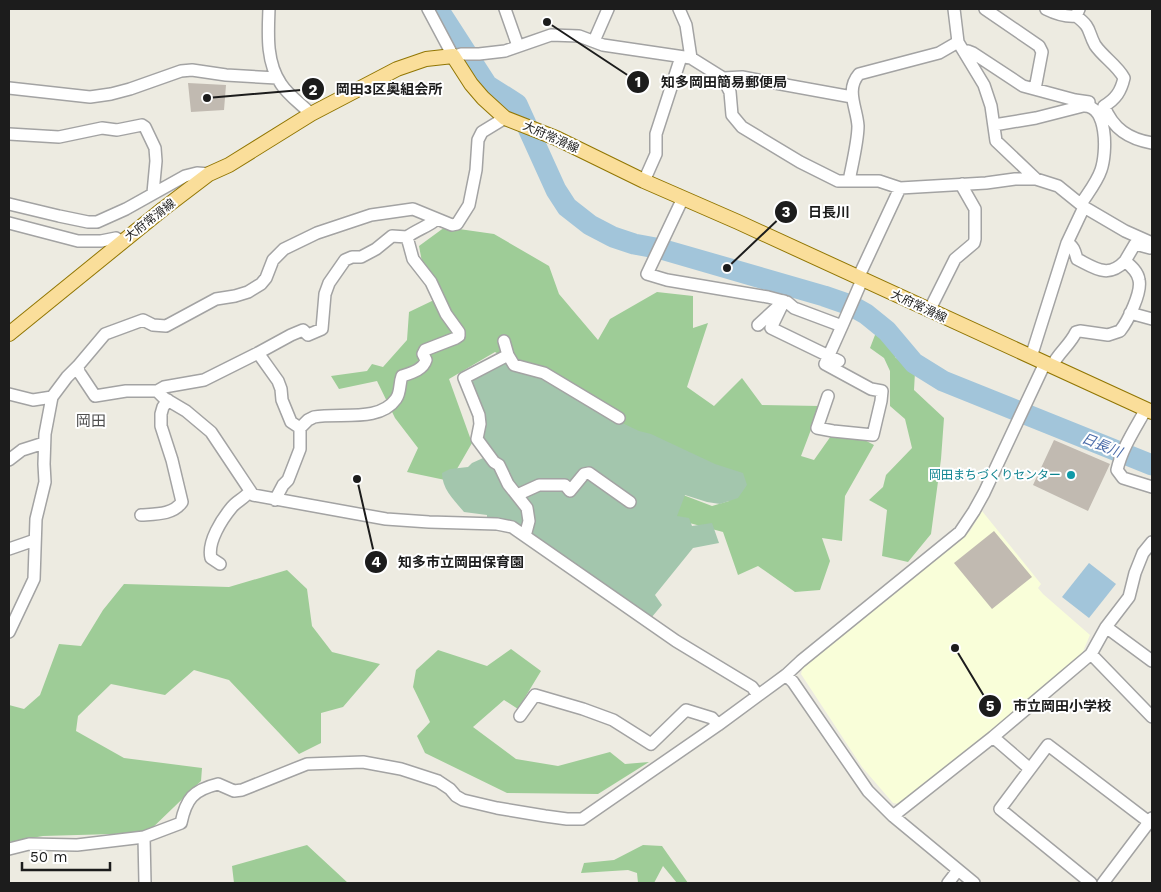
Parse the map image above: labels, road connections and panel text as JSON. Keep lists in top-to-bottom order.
{
  "streets": {
    "main road": ["大府常滑線"]
  },
  "districts": ["岡田"],
  "water": ["日長川"],
  "places": [
    "知多岡田簡易郵便局",
    "岡田3区奥組会所",
    "日長川",
    "岡田まちづくりセンター",
    "知多市立岡田保育園",
    "市立岡田小学校"
  ],
  "scale_bar": "50 m"
}
